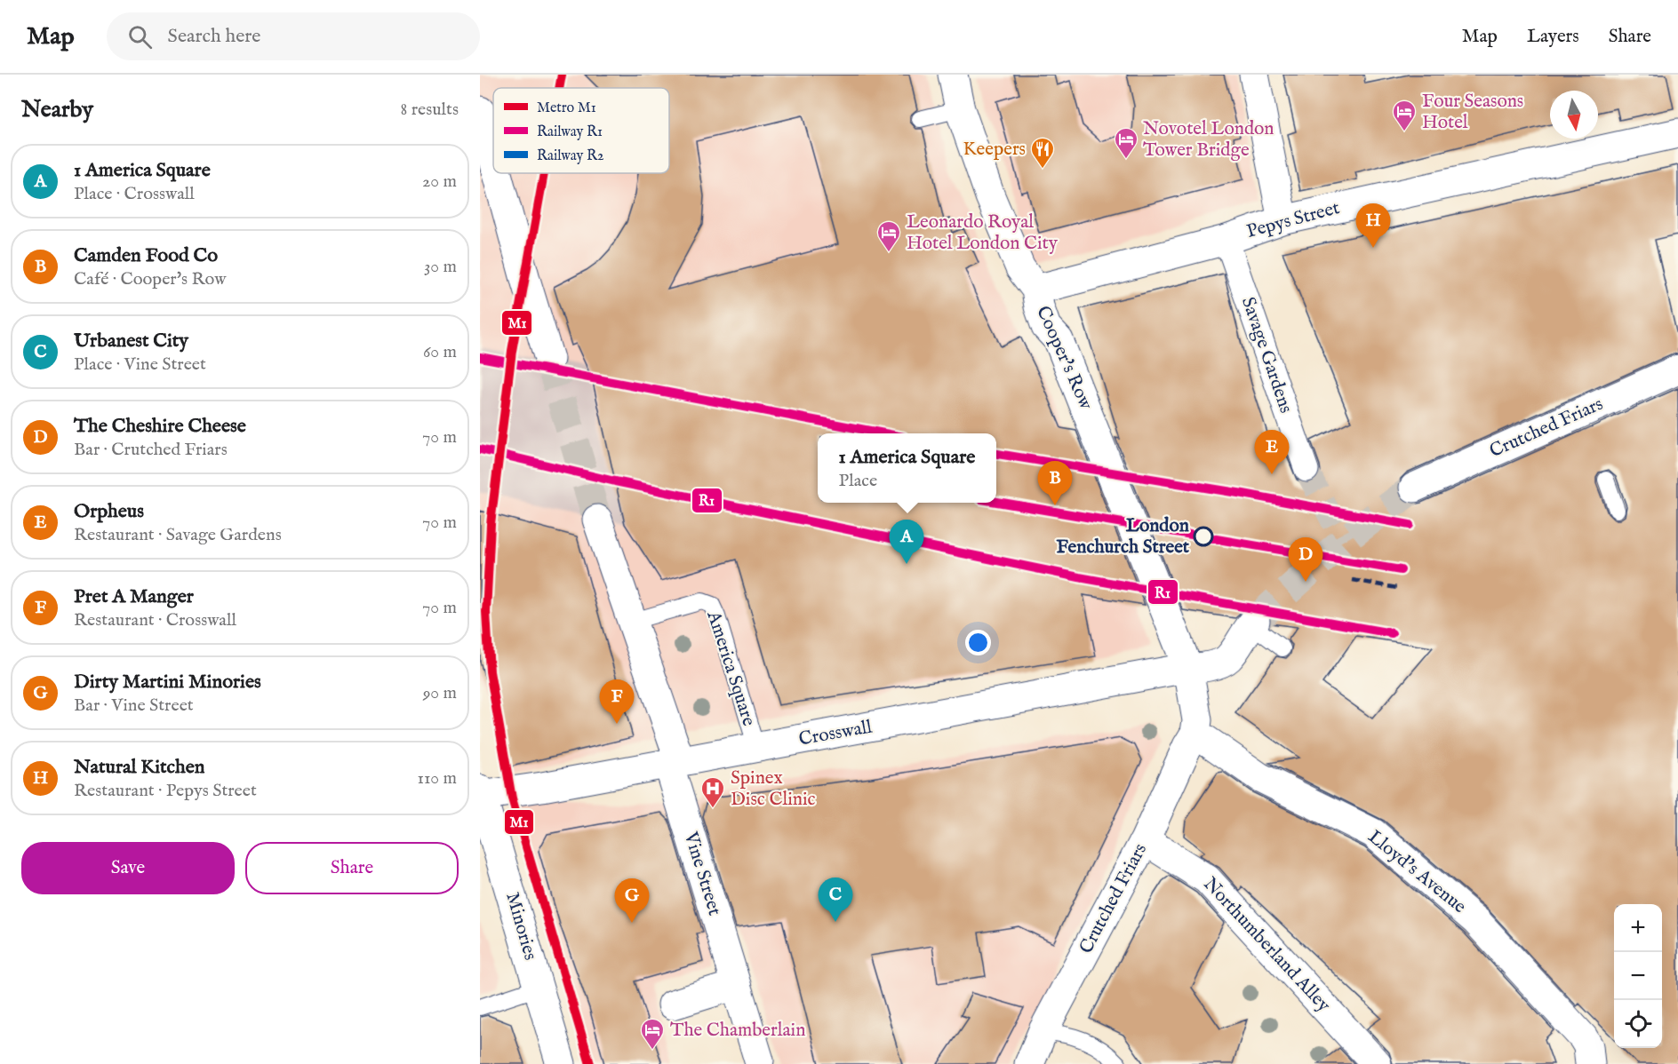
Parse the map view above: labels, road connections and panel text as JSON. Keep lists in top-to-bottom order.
{
  "streets": {
    "street": [
      "Pepys Street",
      "Savage Gardens",
      "Cooper's Row",
      "Crutched Friars",
      "Crosswall",
      "Lloyd's Avenue",
      "Vine Street",
      "Minories",
      "Northumberland Alley"
    ],
    "lane": ["America Square"]
  },
  "crossings": [
    ["Pepys Street", "Savage Gardens"],
    ["Pepys Street", "Cooper's Row"],
    ["Cooper's Row", "Crutched Friars"],
    ["Cooper's Row", "Crosswall"],
    ["Cooper's Row", "Lloyd's Avenue"],
    ["Crutched Friars", "Lloyd's Avenue"],
    ["Crutched Friars", "Northumberland Alley"],
    ["America Square", "Crosswall"],
    ["Crosswall", "Vine Street"],
    ["Crosswall", "Minories"]
  ],
  "places": {
    "hotel": [
      "Four Seasons Hotel",
      "Novotel London Tower Bridge",
      "Leonardo Royal Hotel London City",
      "The Chamberlain"
    ],
    "restaurant": ["Keepers"],
    "other": ["London Fenchurch Street"],
    "hospital": ["Spinex Disc Clinic"]
  },
  "lines": ["metro line M1", "rail line R1"],
  "legend": ["Metro M1", "Railway R1", "Railway R2"],
  "north": "bottom",
  "page": {
    "header": "Map",
    "search": "Search here",
    "nav": ["Map", "Layers", "Share"],
    "heading": ["Nearby", "8 results"],
    "list": [
      {
        "mark": "A",
        "name": "1 America Square",
        "note": "Place · Crosswall",
        "value": "20 m"
      },
      {
        "mark": "B",
        "name": "Camden Food Co",
        "note": "Café · Cooper's Row",
        "value": "30 m"
      },
      {
        "mark": "C",
        "name": "Urbanest City",
        "note": "Place · Vine Street",
        "value": "60 m"
      },
      {
        "mark": "D",
        "name": "The Cheshire Cheese",
        "note": "Bar · Crutched Friars",
        "value": "70 m"
      },
      {
        "mark": "E",
        "name": "Orpheus",
        "note": "Restaurant · Savage Gardens",
        "value": "70 m"
      },
      {
        "mark": "F",
        "name": "Pret A Manger",
        "note": "Restaurant · Crosswall",
        "value": "70 m"
      },
      {
        "mark": "G",
        "name": "Dirty Martini Minories",
        "note": "Bar · Vine Street",
        "value": "90 m"
      },
      {
        "mark": "H",
        "name": "Natural Kitchen",
        "note": "Restaurant · Pepys Street",
        "value": "110 m"
      }
    ],
    "pins": [
      "H",
      "E",
      "B",
      "A",
      "D",
      "F",
      "C",
      "G"
    ],
    "popup": ["1 America Square", "Place"],
    "buttons": ["Save", "Share"],
    "map_buttons": ["+", "−"]
  }
}
